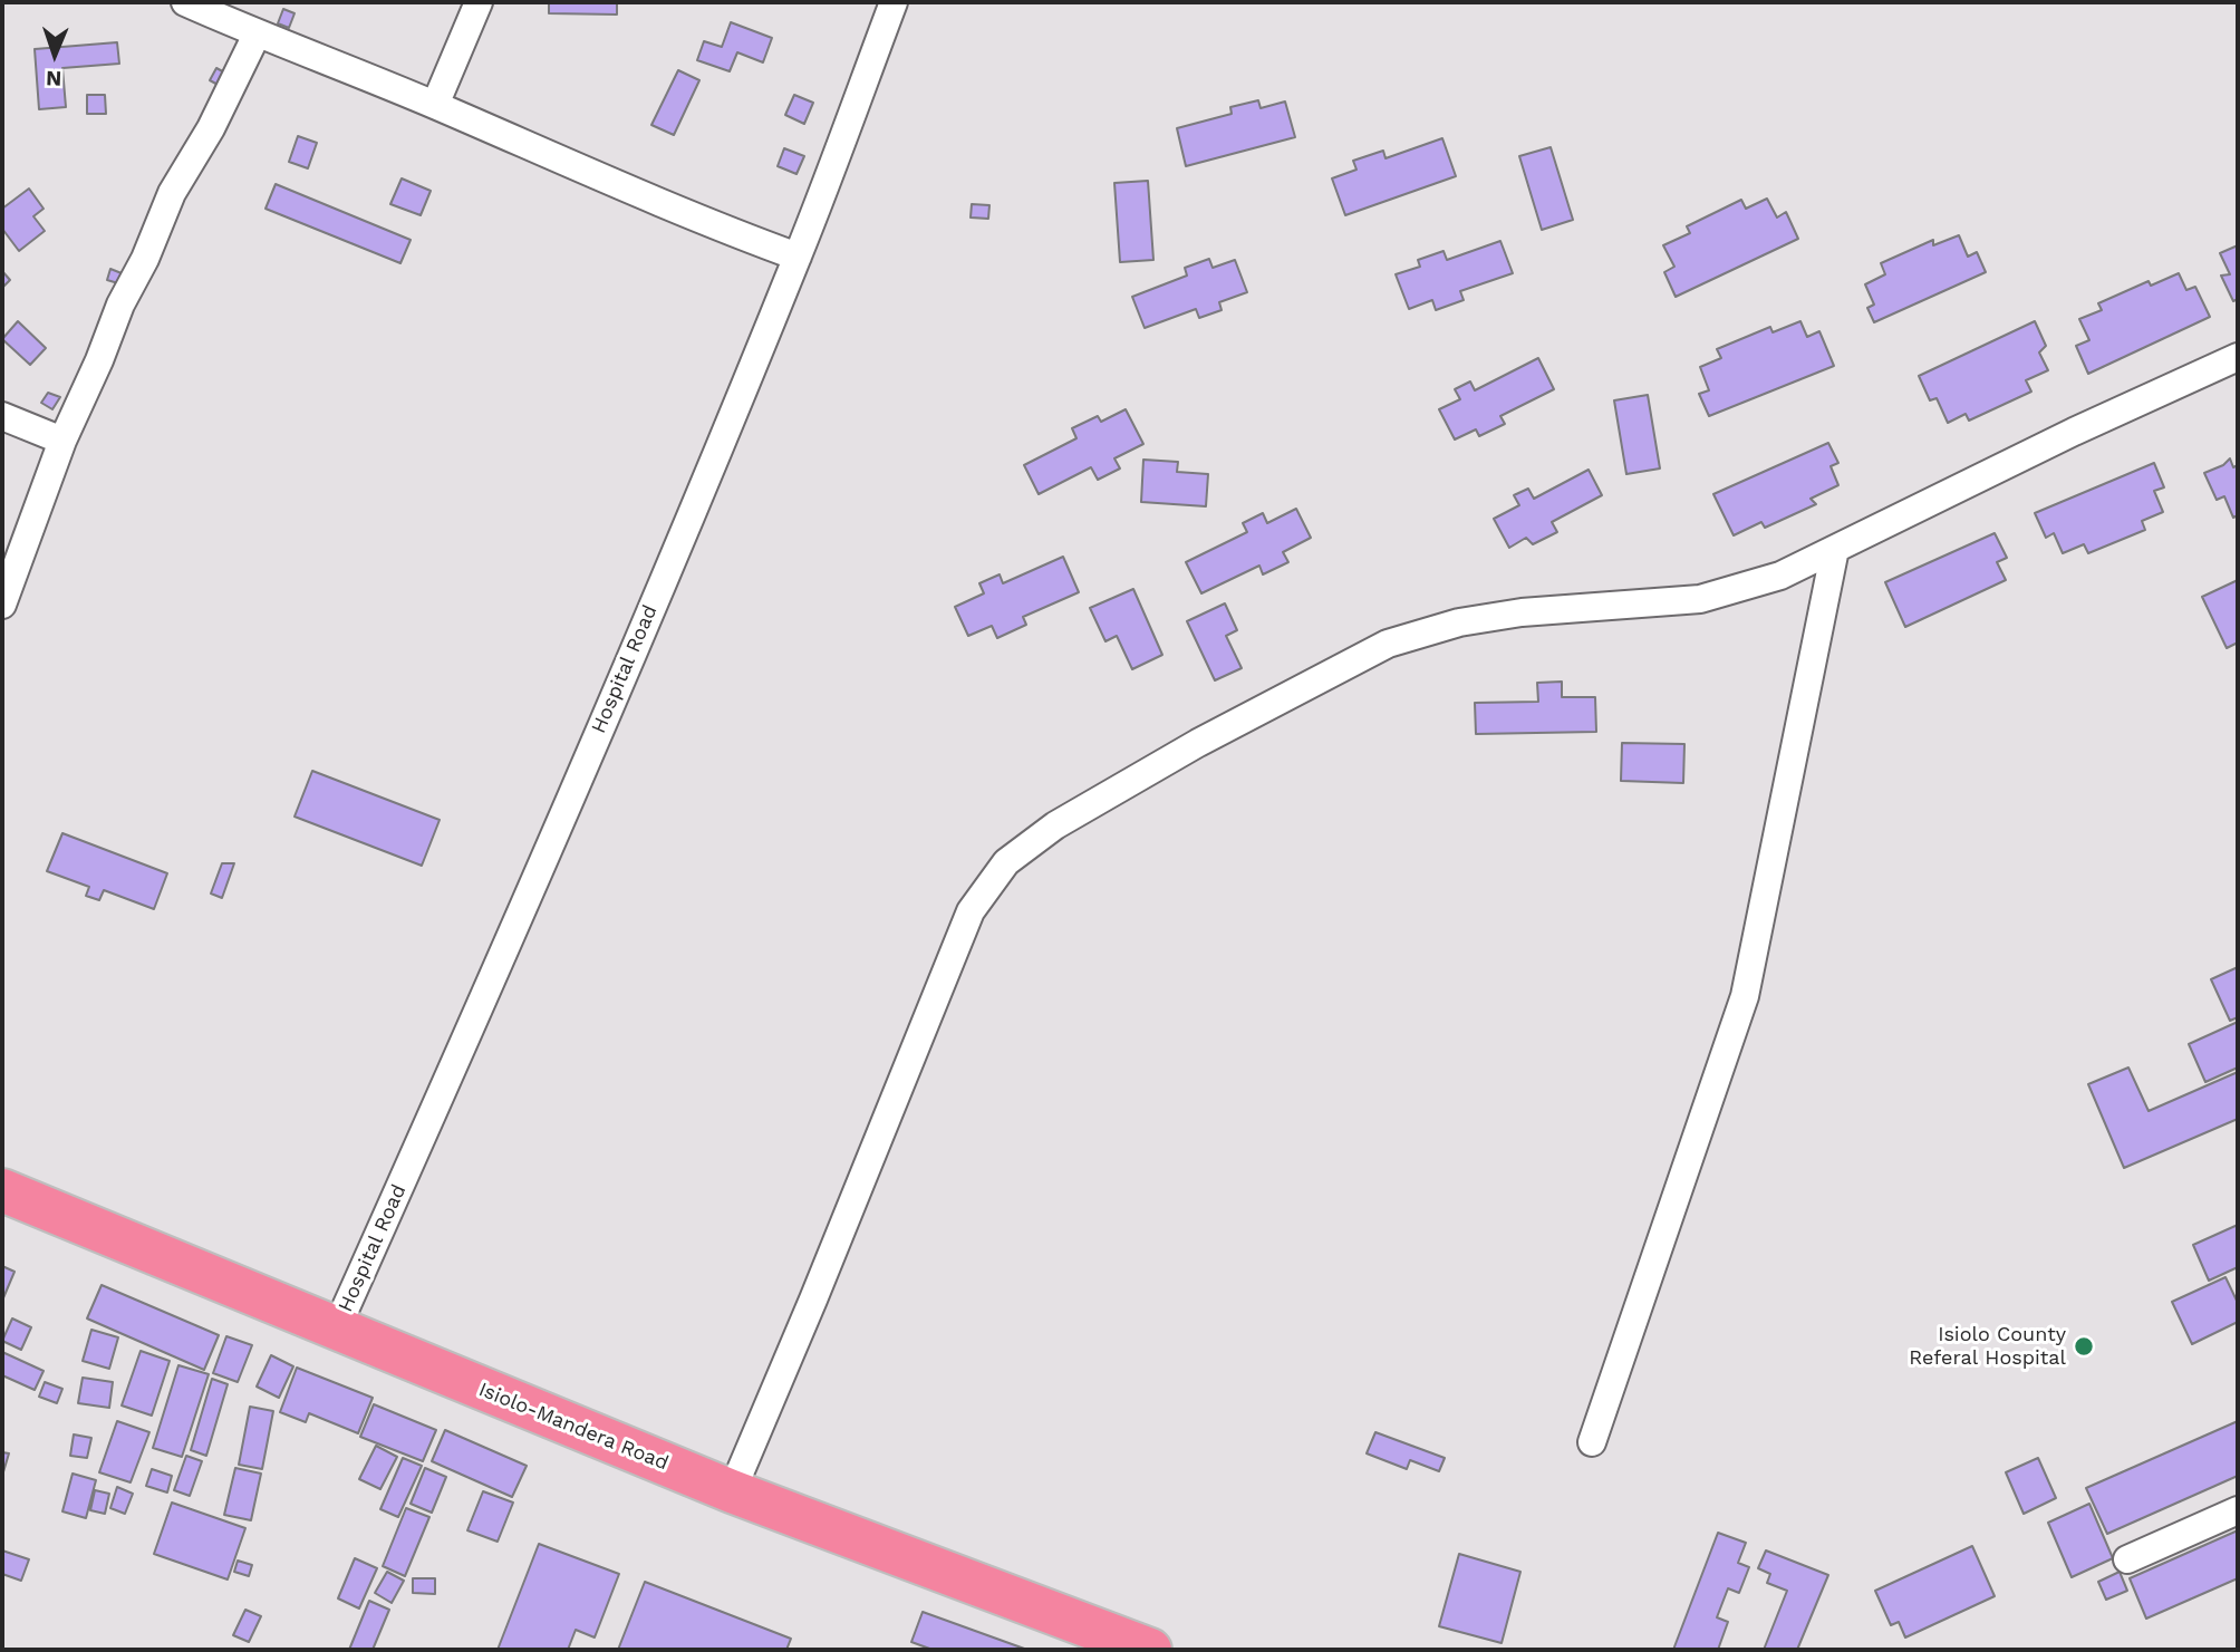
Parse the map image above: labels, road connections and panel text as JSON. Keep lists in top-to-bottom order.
{
  "streets": {
    "highway": ["Isiolo-Mandera Road"],
    "street": ["Hospital Road"]
  },
  "crossings": [
    ["Hospital Road", "Isiolo-Mandera Road"]
  ],
  "places": ["Isiolo County Referal Hospital"],
  "north": "bottom"
}
